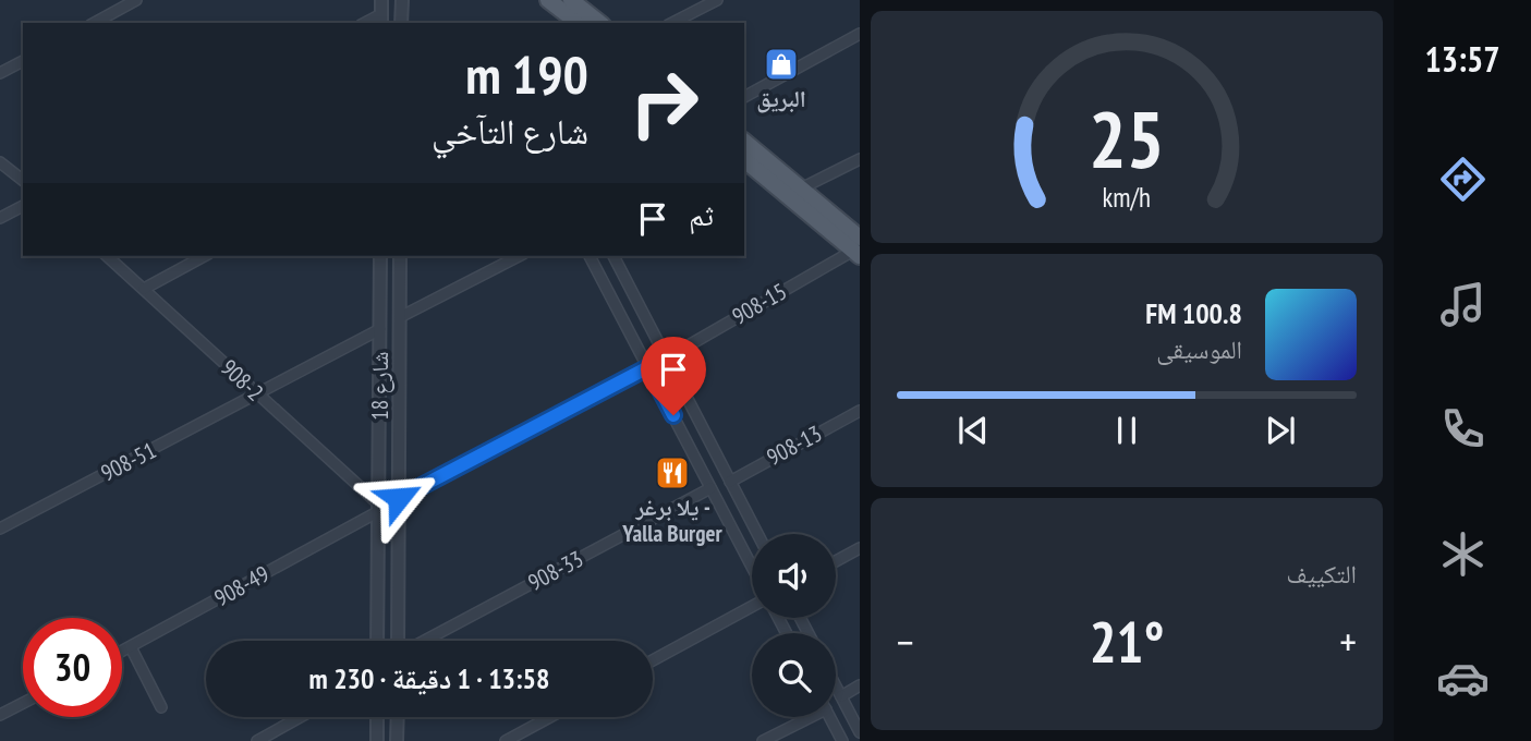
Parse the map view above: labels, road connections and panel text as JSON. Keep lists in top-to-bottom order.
{
  "streets": {
    "street": [
      "908-15",
      "908-2",
      "شارع 18",
      "908-13",
      "908-51",
      "908-33",
      "908-49"
    ]
  },
  "crossings": [
    ["908-2", "شارع 18"],
    ["908-2", "908-51"],
    ["908-2", "908-49"],
    ["شارع 18", "908-51"],
    ["شارع 18", "908-49"]
  ],
  "places": {
    "shop": ["البريق"],
    "restaurant": ["يلا برغر - Yalla Burger"]
  },
  "page": {
    "tabs": "13:57",
    "turn": ["190 m", "شارع التآخي"],
    "then": "ثم",
    "song": ["100.8 FM", "الموسيقى"],
    "tile": "التكييف",
    "heat": ["−", "21°", "+"],
    "limit": "30",
    "trip": "13:58 · 1 دقيقة · 230 m",
    "gauge": ["25", "km/h"]
  }
}
